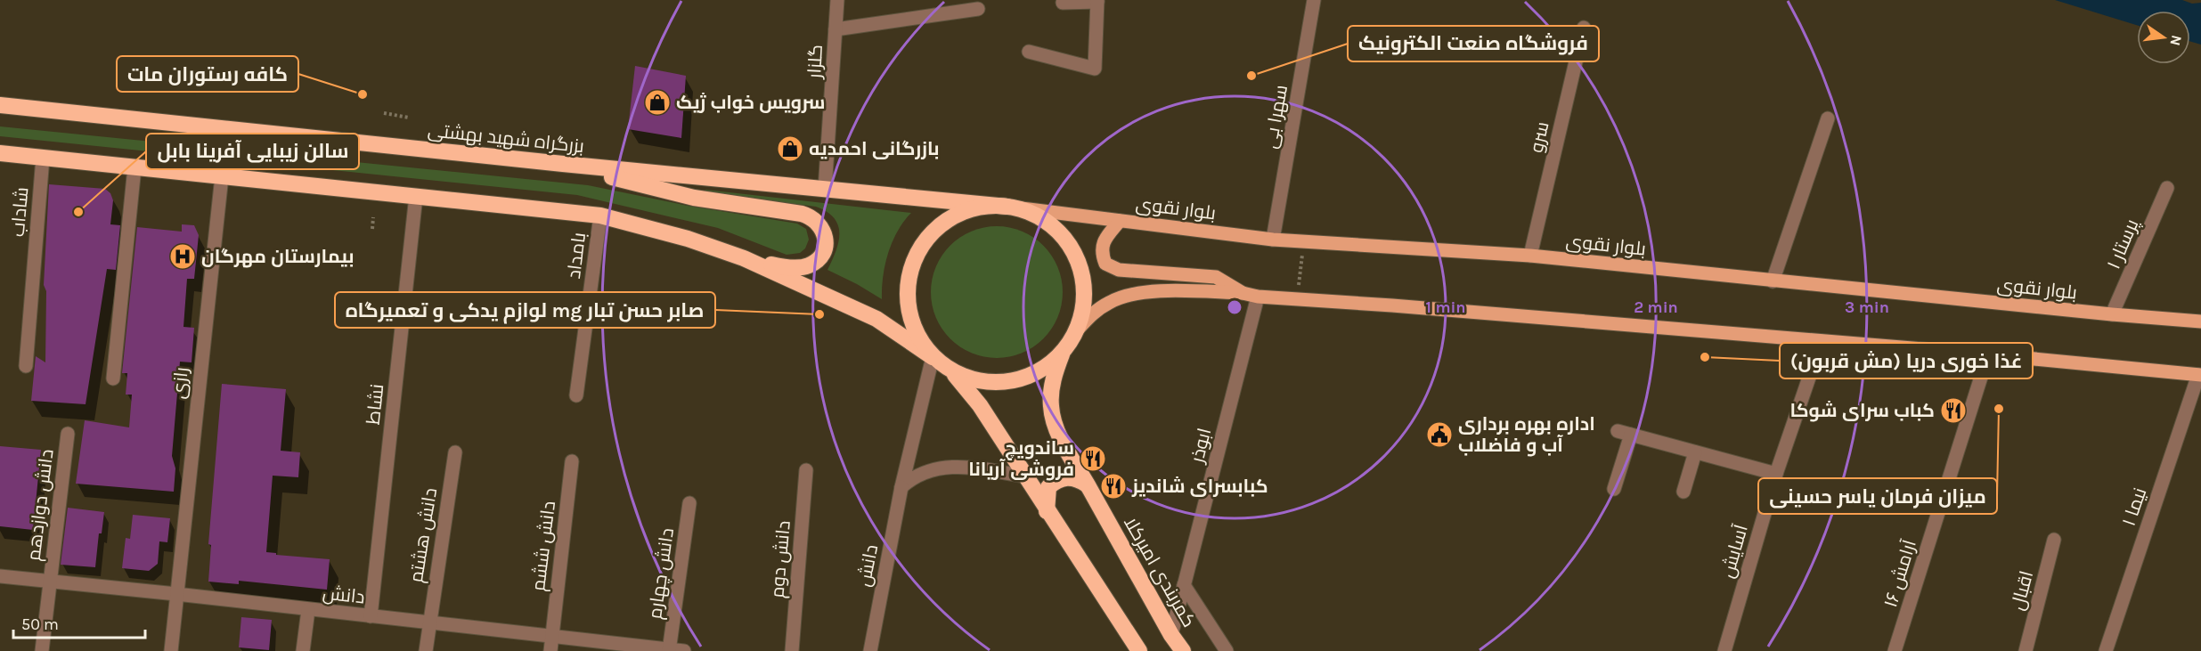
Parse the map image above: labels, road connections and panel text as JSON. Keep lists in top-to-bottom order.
{
  "streets": {
    "highway": ["بزرگراه شهید بهشتی", "کمربندی امیرکلا"],
    "main road": ["بلوار نقوی"],
    "street": [
      "گلزار",
      "سهرا بی",
      "سرو",
      "شاداب",
      "پرستار ۱",
      "بامداد",
      "رازی",
      "نشاط",
      "ابوذر",
      "دانش دوازدهم",
      "نیما ۱",
      "دانش هشتم",
      "دانش ششم",
      "آسایش",
      "دانش دوم",
      "دانش",
      "دانش چهارم",
      "آرامش ۱۶",
      "اقبال"
    ]
  },
  "crossings": [
    ["گلزار", "بزرگراه شهید بهشتی"],
    ["سهرا بی", "بلوار نقوی"],
    ["سرو", "بلوار نقوی"],
    ["بزرگراه شهید بهشتی", "بلوار نقوی"],
    ["بزرگراه شهید بهشتی", "دانش"],
    ["بزرگراه شهید بهشتی", "کمربندی امیرکلا"],
    ["بلوار نقوی", "پرستار ۱"],
    ["بلوار نقوی", "دانش"],
    ["بلوار نقوی", "کمربندی امیرکلا"],
    ["رازی", "دانش"],
    ["نشاط", "دانش"],
    ["ابوذر", "کمربندی امیرکلا"],
    ["دانش دوازدهم", "دانش"],
    ["دانش هشتم", "دانش"],
    ["دانش ششم", "دانش"],
    ["دانش", "کمربندی امیرکلا"],
    ["دانش", "دانش چهارم"]
  ],
  "places": {
    "other": [
      "فروشگاه صنعت الکترونیک",
      "کافه رستوران مات",
      "سالن زیبایی آفرینا بابل",
      "لوازم یدکی و تعمیرگاه mg صابر حسن تبار",
      "غذا خوری دریا (مش قربون)",
      "میزان فرمان یاسر حسینی"
    ],
    "shop": ["سرویس خواب ژیک", "بازرگانی احمدیه"],
    "hospital": ["بیمارستان مهرگان"],
    "restaurant": ["کباب سرای شوکا", "ساندویچ فروشی آریانا", "کبابسرای شاندیز"],
    "public building": ["اداره بهره برداری آب و فاضلاب"]
  },
  "scale_bar": "50 m",
  "north": "right",
  "rings": ["1 min", "2 min", "3 min"]
}
